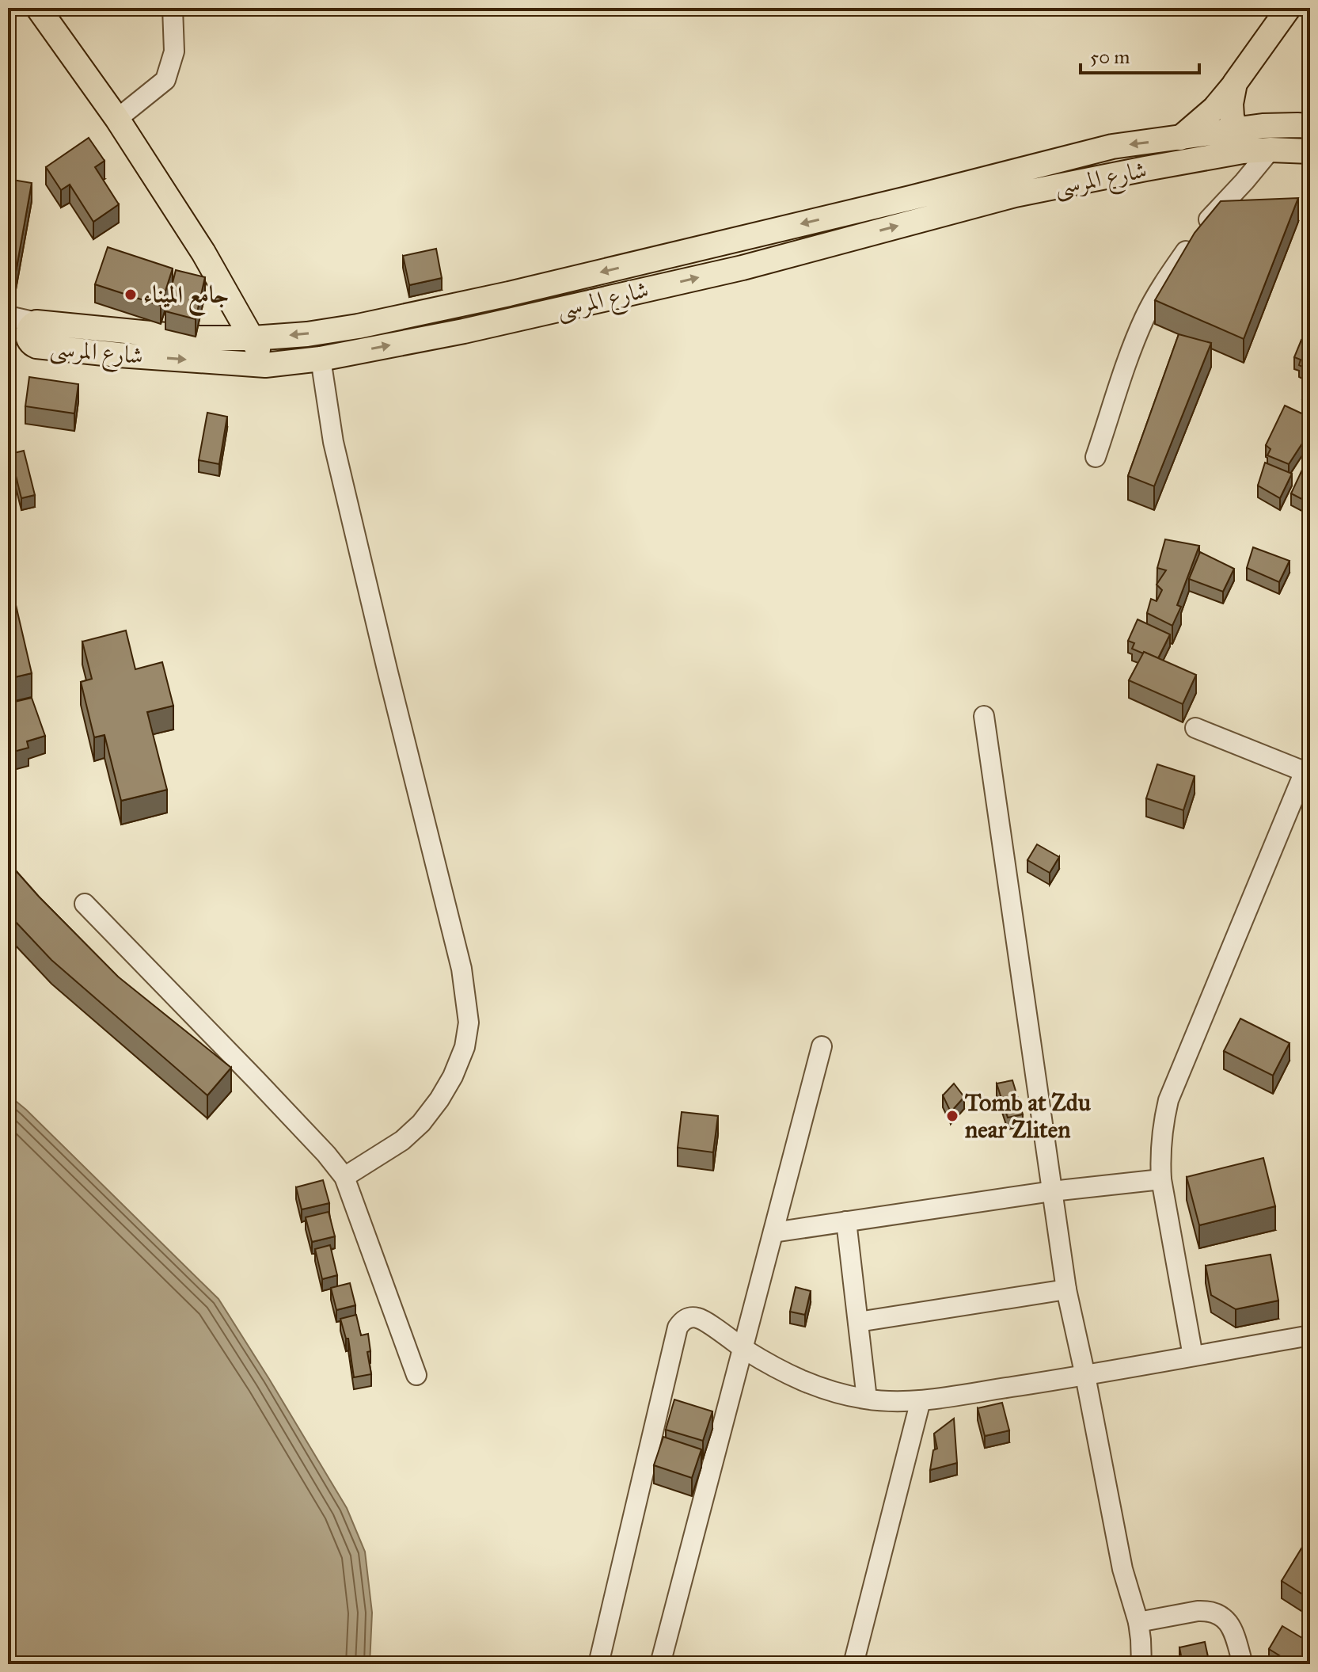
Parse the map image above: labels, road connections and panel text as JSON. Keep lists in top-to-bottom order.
{
  "streets": {
    "main road": ["شارع المرسى"]
  },
  "places": ["جامع الميناء", "Tomb at Zdu near Zliten"],
  "scale_bar": "50 m"
}
